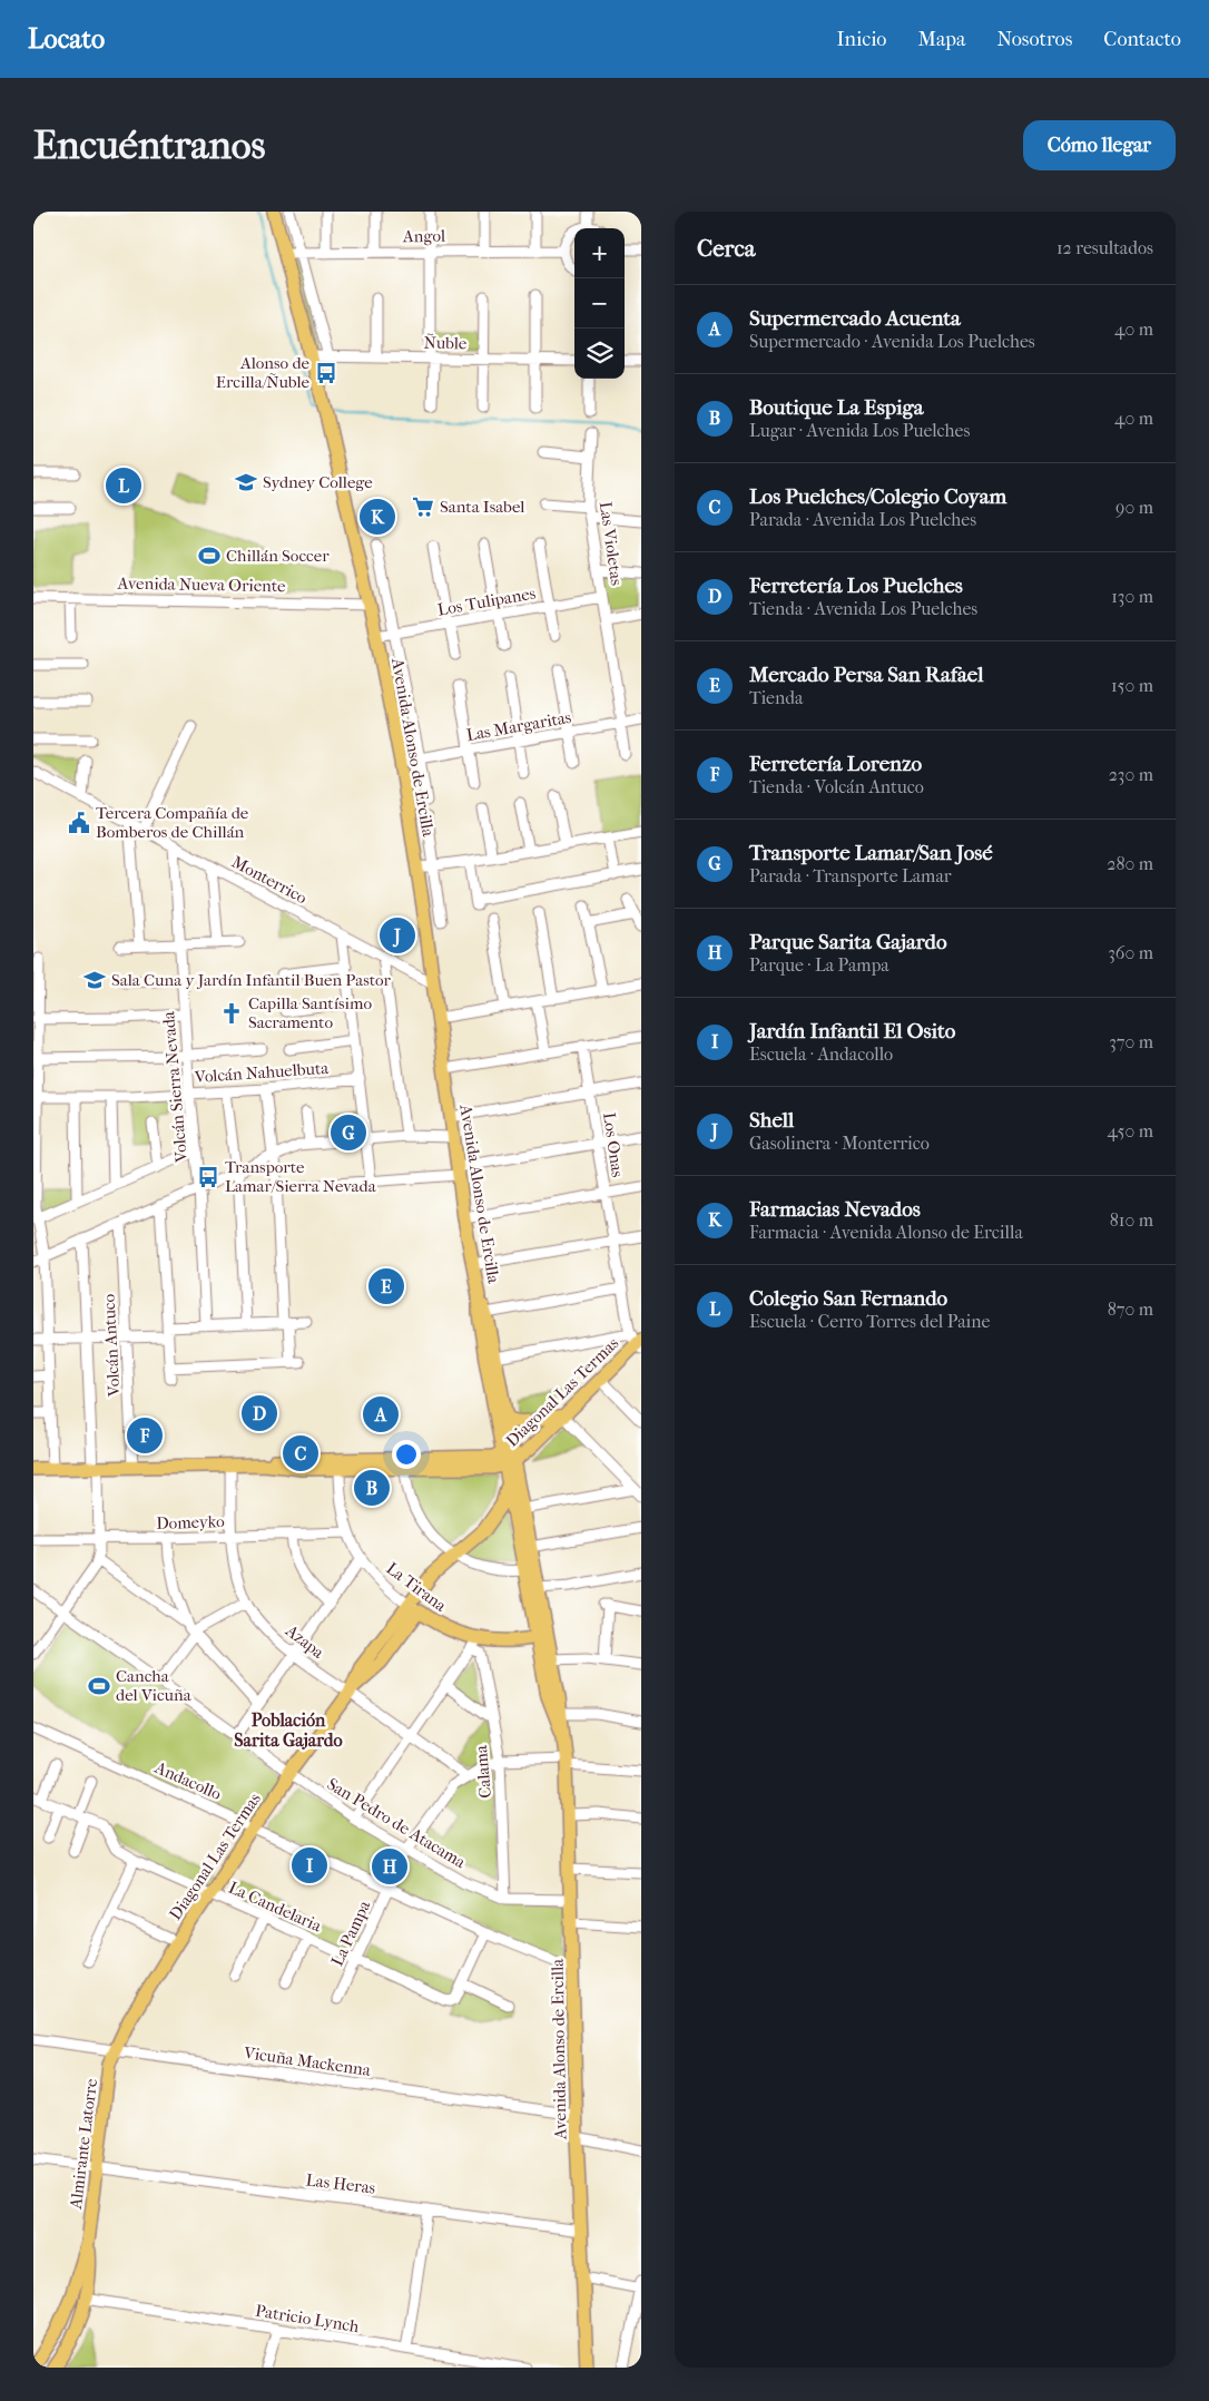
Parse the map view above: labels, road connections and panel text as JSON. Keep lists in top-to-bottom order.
{
  "streets": {
    "main road": [
      "Avenida Alonso de Ercilla",
      "Diagonal Las Termas",
      "La Tirana",
      "Almirante Latorre"
    ],
    "street": [
      "Angol",
      "Ñuble",
      "Las Violetas",
      "Avenida Nueva Oriente",
      "Los Tulipanes",
      "Las Margaritas",
      "Monterrico",
      "Volcán Nahuelbuta",
      "Volcán Sierra Nevada",
      "Los Onas",
      "Volcán Antuco",
      "Domeyko",
      "Azapa",
      "Calama",
      "Andacollo",
      "San Pedro de Atacama",
      "La Candelaria",
      "La Pampa",
      "Vicuña Mackenna",
      "Las Heras",
      "Patricio Lynch"
    ]
  },
  "crossings": [
    ["Angol", "Avenida Alonso de Ercilla"],
    ["Ñuble", "Avenida Alonso de Ercilla"],
    ["Las Violetas", "Los Tulipanes"],
    ["Las Violetas", "Las Margaritas"],
    ["Avenida Nueva Oriente", "Avenida Alonso de Ercilla"],
    ["Los Tulipanes", "Avenida Alonso de Ercilla"],
    ["Las Margaritas", "Avenida Alonso de Ercilla"],
    ["Avenida Alonso de Ercilla", "Monterrico"],
    ["Avenida Alonso de Ercilla", "Diagonal Las Termas"],
    ["Avenida Alonso de Ercilla", "La Tirana"],
    ["Avenida Alonso de Ercilla", "Andacollo"],
    ["Avenida Alonso de Ercilla", "San Pedro de Atacama"],
    ["Avenida Alonso de Ercilla", "La Pampa"],
    ["Avenida Alonso de Ercilla", "Vicuña Mackenna"],
    ["Avenida Alonso de Ercilla", "Las Heras"],
    ["Monterrico", "Volcán Sierra Nevada"],
    ["Volcán Nahuelbuta", "Volcán Sierra Nevada"],
    ["Los Onas", "Diagonal Las Termas"],
    ["Diagonal Las Termas", "La Tirana"],
    ["Diagonal Las Termas", "Azapa"],
    ["Diagonal Las Termas", "Andacollo"],
    ["Diagonal Las Termas", "San Pedro de Atacama"],
    ["Diagonal Las Termas", "La Candelaria"],
    ["Diagonal Las Termas", "Vicuña Mackenna"],
    ["Diagonal Las Termas", "Almirante Latorre"],
    ["Domeyko", "La Tirana"],
    ["Domeyko", "Azapa"],
    ["La Tirana", "Calama"],
    ["Azapa", "La Pampa"],
    ["Calama", "San Pedro de Atacama"],
    ["Calama", "La Pampa"],
    ["Andacollo", "La Pampa"],
    ["San Pedro de Atacama", "La Pampa"],
    ["La Candelaria", "La Pampa"],
    ["Vicuña Mackenna", "Almirante Latorre"],
    ["Almirante Latorre", "Las Heras"],
    ["Almirante Latorre", "Patricio Lynch"]
  ],
  "districts": ["Población Sarita Gajardo"],
  "places": {
    "bus stop": ["Alonso de Ercilla/Ñuble", "Transporte Lamar/Sierra Nevada"],
    "school or university": ["Sydney College", "Sala Cuna y Jardín Infantil Buen Pastor"],
    "supermarket": ["Santa Isabel"],
    "sports": ["Chillán Soccer", "Cancha del Vicuña"],
    "public building": ["Tercera Compañía de Bomberos de Chillán"],
    "church": ["Capilla Santísimo Sacramento"]
  },
  "page": {
    "header": "Locato",
    "nav": [
      "Inicio",
      "Mapa",
      "Nosotros",
      "Contacto"
    ],
    "buttons": "Cómo llegar",
    "title": "Encuéntranos",
    "heading": ["Cerca", "12 resultados"],
    "map_buttons": ["+", "−"],
    "list": [
      {
        "mark": "A",
        "name": "Supermercado Acuenta",
        "note": "Supermercado · Avenida Los Puelches",
        "value": "40 m"
      },
      {
        "mark": "B",
        "name": "Boutique La Espiga",
        "note": "Lugar · Avenida Los Puelches",
        "value": "40 m"
      },
      {
        "mark": "C",
        "name": "Los Puelches/Colegio Coyam",
        "note": "Parada · Avenida Los Puelches",
        "value": "90 m"
      },
      {
        "mark": "D",
        "name": "Ferretería Los Puelches",
        "note": "Tienda · Avenida Los Puelches",
        "value": "130 m"
      },
      {
        "mark": "E",
        "name": "Mercado Persa San Rafael",
        "note": "Tienda",
        "value": "150 m"
      },
      {
        "mark": "F",
        "name": "Ferretería Lorenzo",
        "note": "Tienda · Volcán Antuco",
        "value": "230 m"
      },
      {
        "mark": "G",
        "name": "Transporte Lamar/San José",
        "note": "Parada · Transporte Lamar",
        "value": "280 m"
      },
      {
        "mark": "H",
        "name": "Parque Sarita Gajardo",
        "note": "Parque · La Pampa",
        "value": "360 m"
      },
      {
        "mark": "I",
        "name": "Jardín Infantil El Osito",
        "note": "Escuela · Andacollo",
        "value": "370 m"
      },
      {
        "mark": "J",
        "name": "Shell",
        "note": "Gasolinera · Monterrico",
        "value": "450 m"
      },
      {
        "mark": "K",
        "name": "Farmacias Nevados",
        "note": "Farmacia · Avenida Alonso de Ercilla",
        "value": "810 m"
      },
      {
        "mark": "L",
        "name": "Colegio San Fernando",
        "note": "Escuela · Cerro Torres del Paine",
        "value": "870 m"
      }
    ],
    "pins": [
      "L",
      "K",
      "J",
      "G",
      "E",
      "D",
      "A",
      "F",
      "C",
      "B",
      "I",
      "H"
    ]
  }
}
